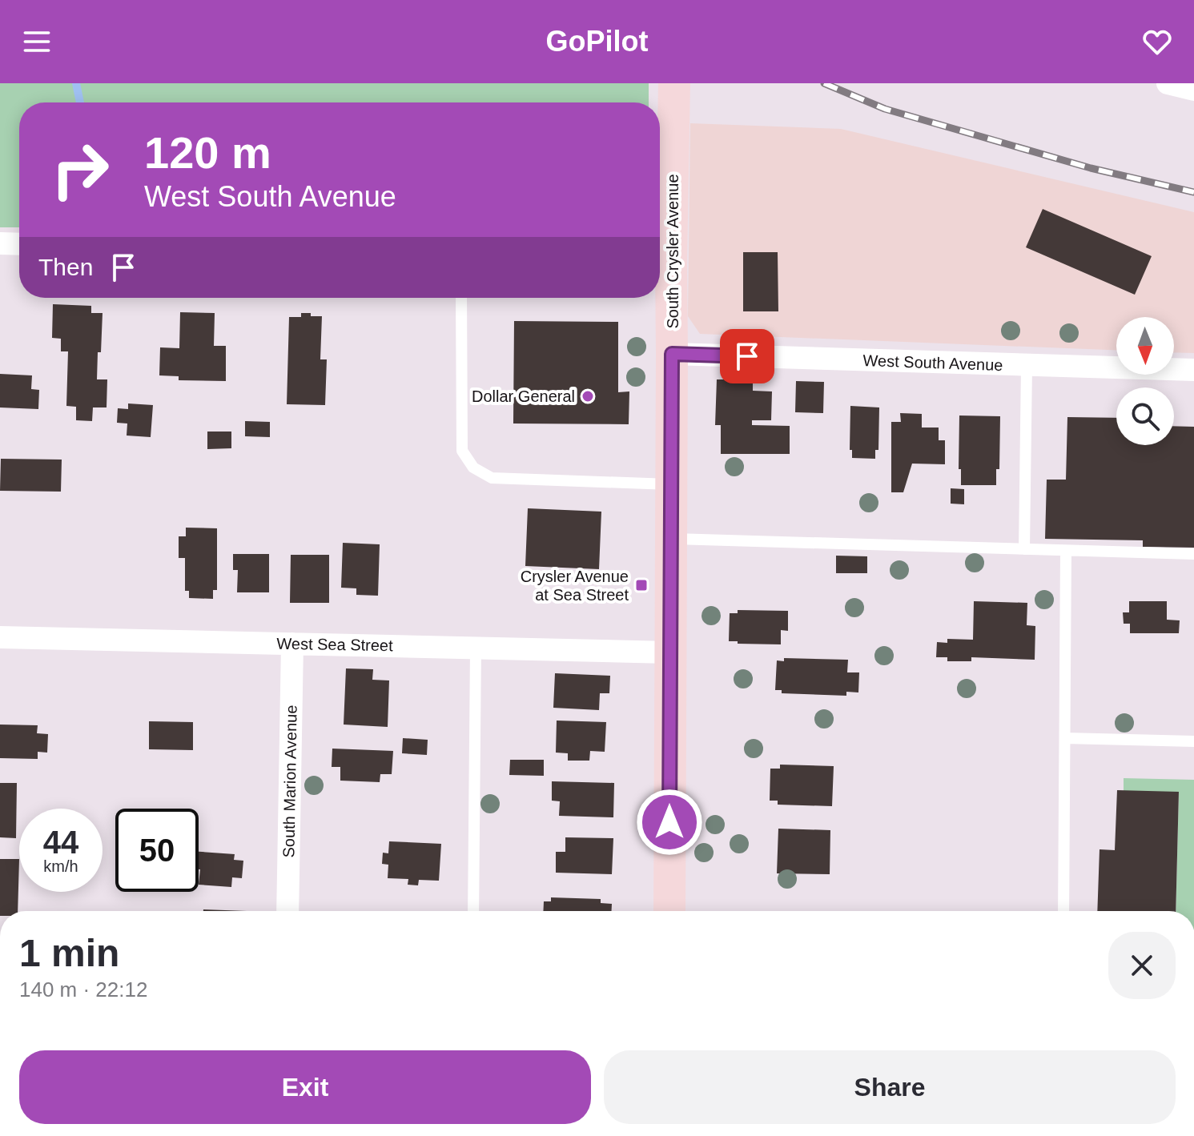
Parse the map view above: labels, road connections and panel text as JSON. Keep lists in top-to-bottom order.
{
  "streets": {
    "main road": ["South Crysler Avenue"],
    "street": ["West South Avenue", "West Sea Street", "South Marion Avenue"]
  },
  "crossings": [
    ["South Crysler Avenue", "West South Avenue"],
    ["South Crysler Avenue", "West Sea Street"],
    ["West Sea Street", "South Marion Avenue"]
  ],
  "places": {
    "other": ["Dollar General"],
    "transit": ["Crysler Avenue at Sea Street"]
  },
  "north": "bottom",
  "page": {
    "header": "GoPilot",
    "turn": ["120 m", "West South Avenue"],
    "then": "Then",
    "speed": "44 km/h",
    "limit": "50",
    "heading": ["1 min", "140 m · 22:12"],
    "buttons": ["Exit", "Share"]
  }
}
